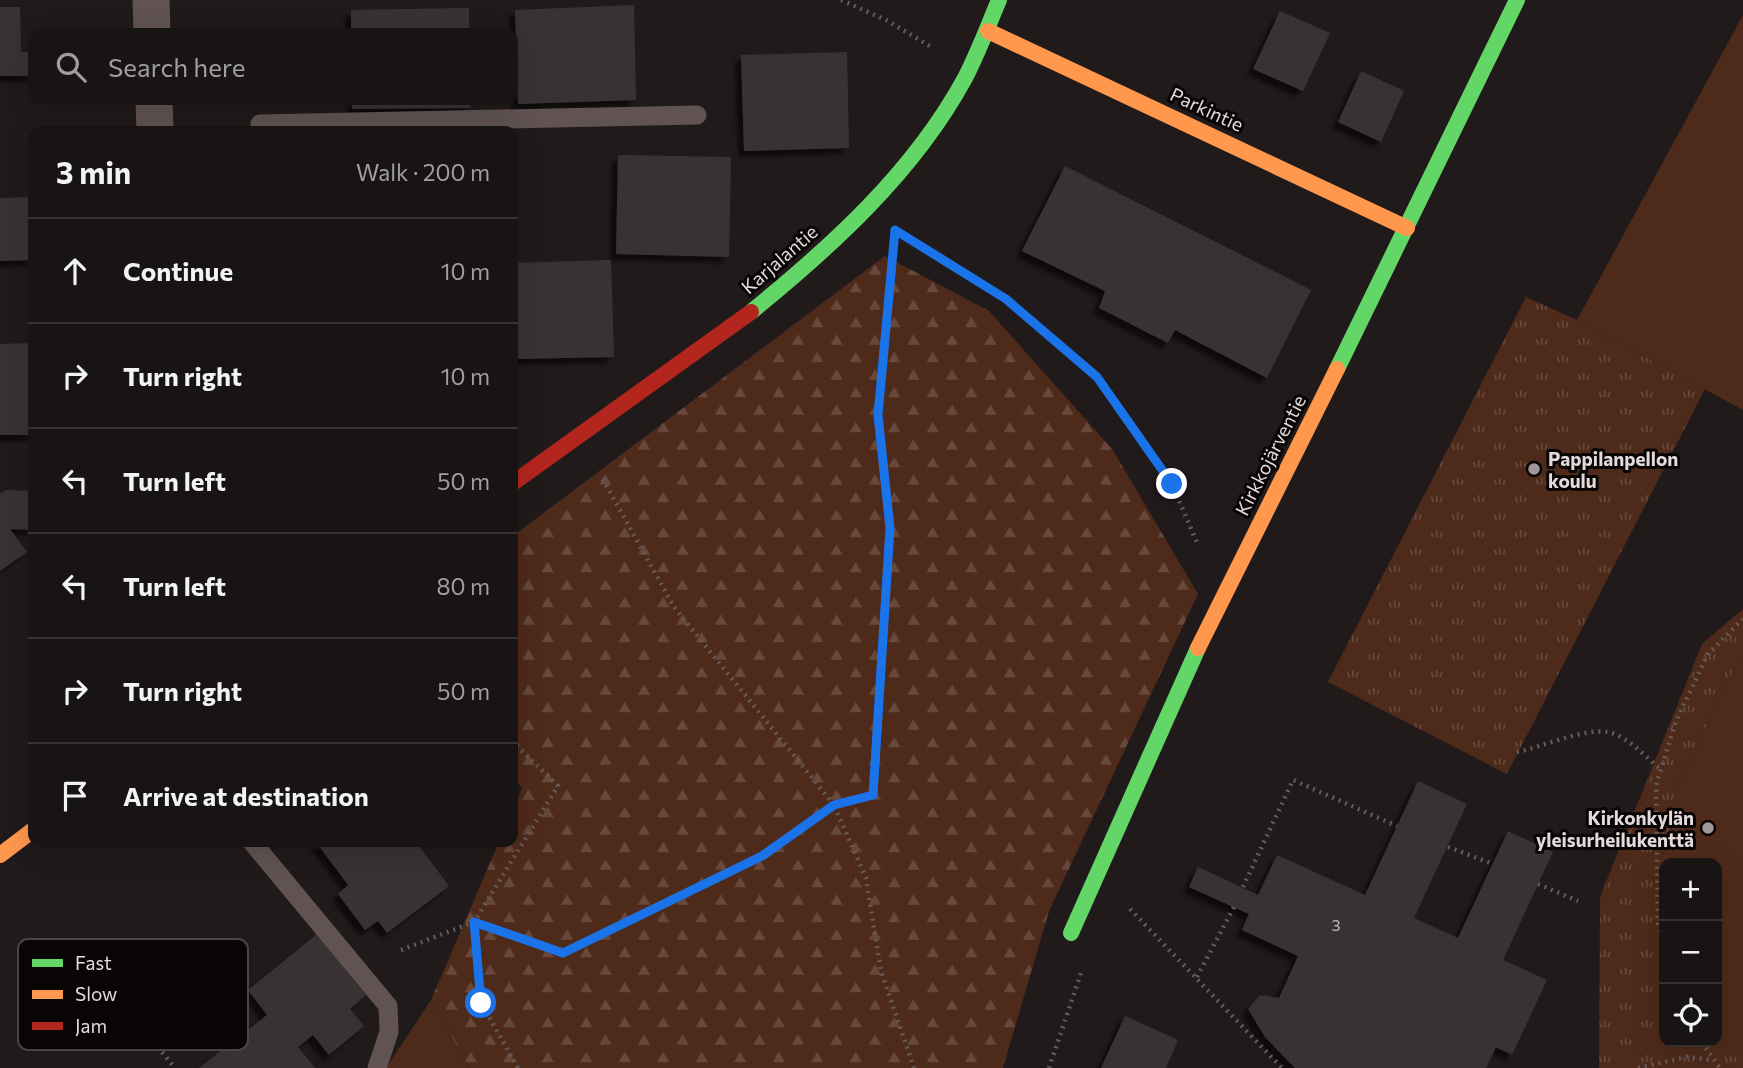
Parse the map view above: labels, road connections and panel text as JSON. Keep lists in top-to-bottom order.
{
  "streets": {
    "street": ["Parkintie", "Karjalantie", "Kirkkojärventie"]
  },
  "crossings": [
    ["Parkintie", "Karjalantie"],
    ["Parkintie", "Kirkkojärventie"]
  ],
  "places": ["Pappilanpellon koulu", "Kirkonkylän yleisurheilukenttä"],
  "house_numbers": ["3"],
  "legend": ["Fast", "Slow", "Jam"],
  "page": {
    "search": "Search here",
    "heading": ["3 min", "Walk · 200 m"],
    "list": [
      ["Continue", "10 m"],
      ["Turn right", "10 m"],
      ["Turn left", "50 m"],
      ["Turn left", "80 m"],
      ["Turn right", "50 m"],
      "Arrive at destination"
    ],
    "map_buttons": ["+", "−"]
  }
}
